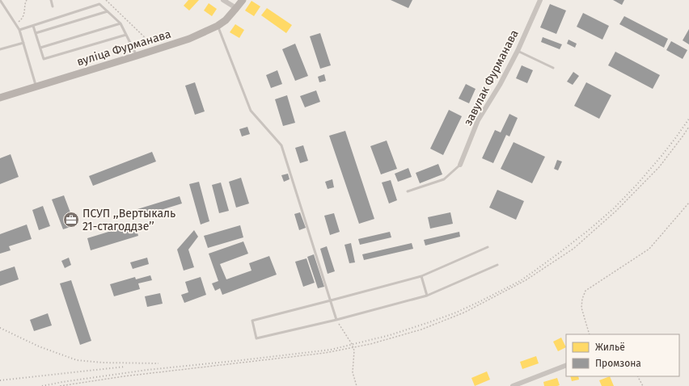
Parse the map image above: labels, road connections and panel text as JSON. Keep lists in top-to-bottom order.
{
  "streets": {
    "street": ["вуліца Фурманава", "завулак Фурманава"]
  },
  "places": {
    "office": ["ПСУП ,,Вертыкаль 21-стагоддзе’’"]
  },
  "legend": ["Жильё", "Промзона"]
}
